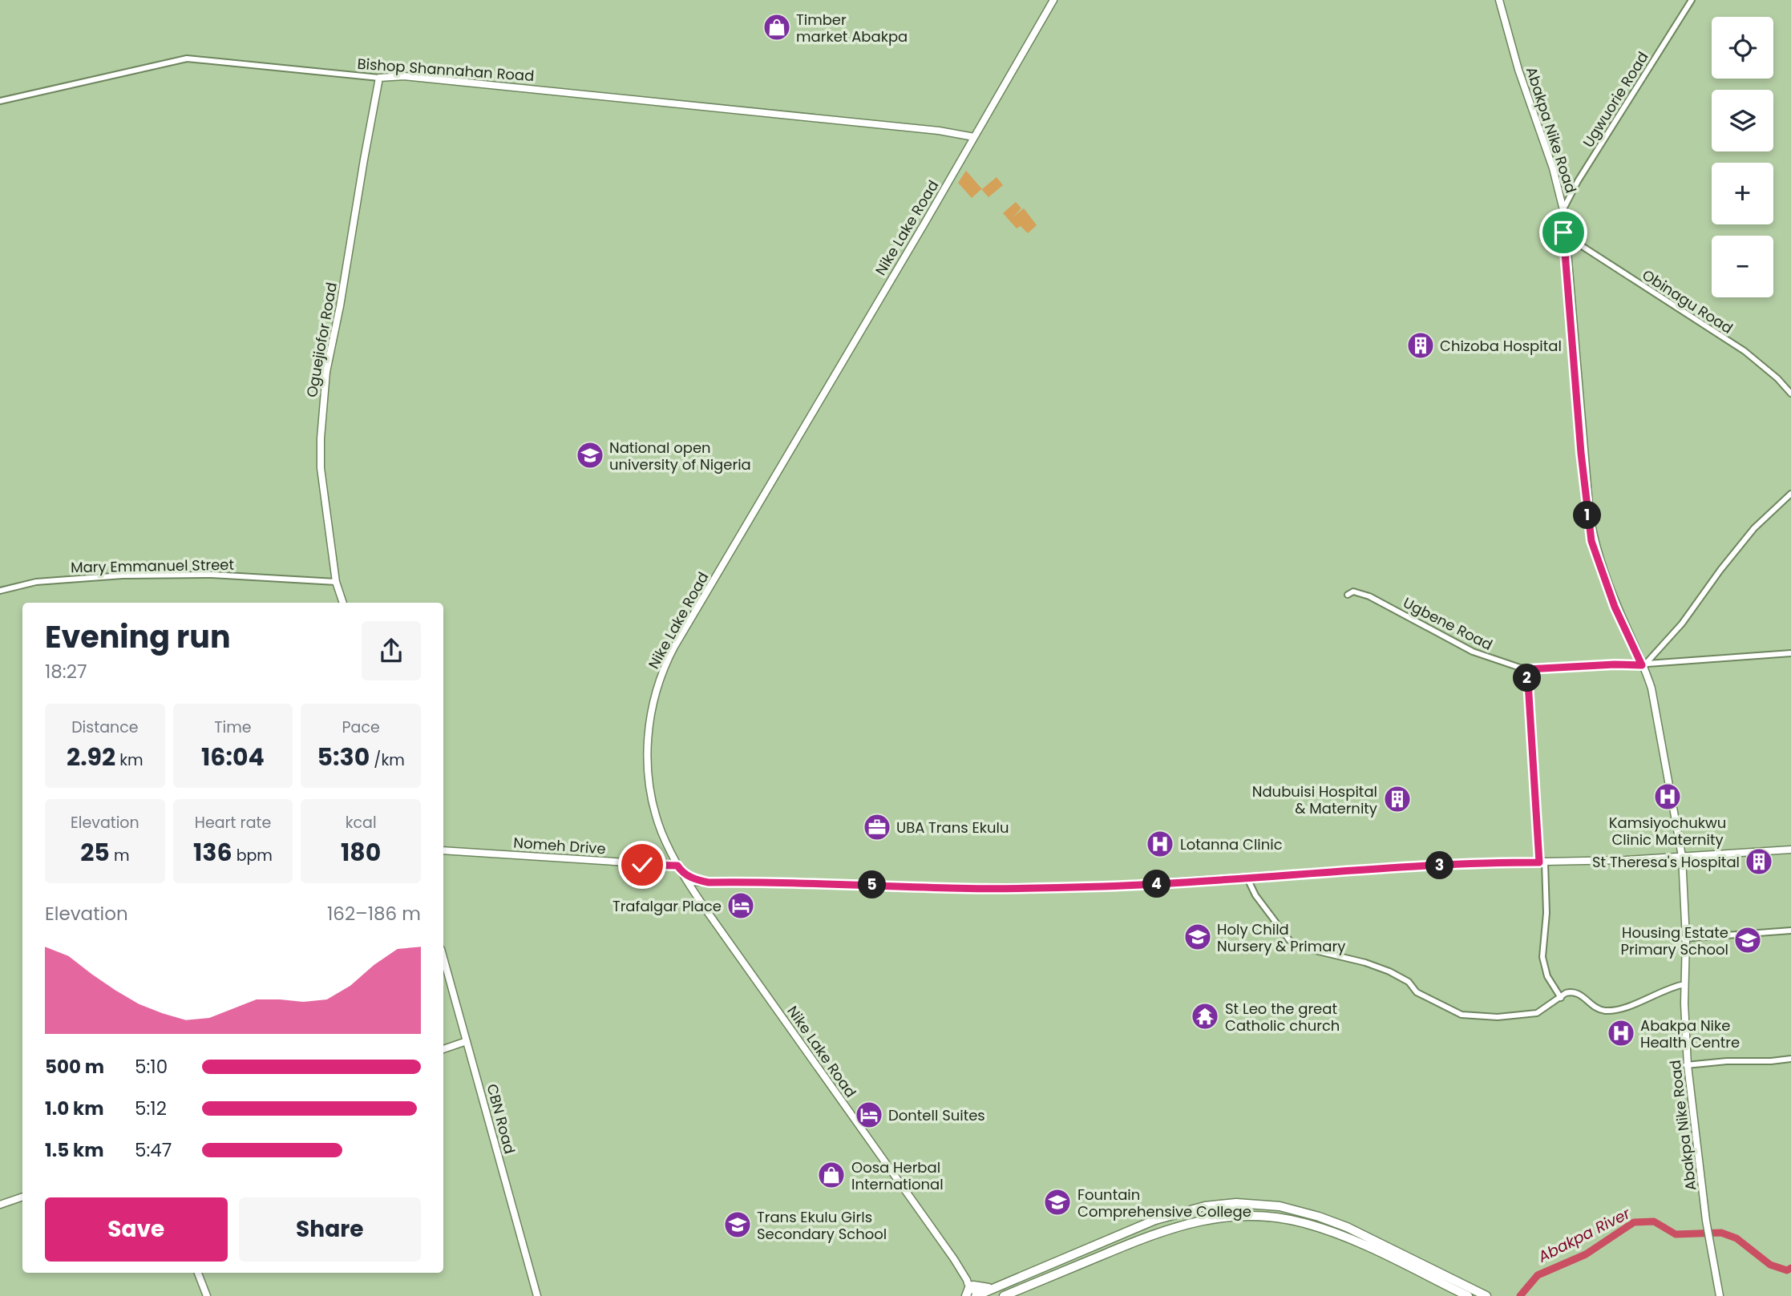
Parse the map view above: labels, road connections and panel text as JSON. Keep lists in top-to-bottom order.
{
  "streets": {
    "main road": [
      "Bishop Shannahan Road",
      "Abakpa Nike Road",
      "Nike Lake Road",
      "Oguejiofor Road",
      "Nomeh Drive",
      "CBN Road"
    ],
    "street": [
      "Ugwuorie Road",
      "Obinagu Road",
      "Mary Emmanuel Street",
      "Ugbene Road"
    ]
  },
  "crossings": [
    ["Bishop Shannahan Road", "Nike Lake Road"],
    ["Bishop Shannahan Road", "Oguejiofor Road"],
    ["Ugwuorie Road", "Abakpa Nike Road"],
    ["Abakpa Nike Road", "Obinagu Road"],
    ["Abakpa Nike Road", "Ugbene Road"],
    ["Nike Lake Road", "Nomeh Drive"],
    ["Oguejiofor Road", "Mary Emmanuel Street"]
  ],
  "water": ["Abakpa River"],
  "places": {
    "shop": ["Timber market Abakpa", "Oosa Herbal International"],
    "building": ["Chizoba Hospital", "Ndubuisi Hospital & Maternity", "St Theresa's Hospital"],
    "school or university": [
      "National open university of Nigeria",
      "Holy Child Nursery & Primary",
      "Housing Estate Primary School",
      "Fountain Comprehensive College",
      "Trans Ekulu Girls Secondary School"
    ],
    "hospital": ["Kamsiyochukwu Clinic Maternity", "Lotanna Clinic", "Abakpa Nike Health Centre"],
    "office": ["UBA Trans Ekulu"],
    "hotel": ["Trafalgar Place", "Dontell Suites"],
    "temple": ["St Leo the great Catholic church"]
  },
  "page": {
    "map_buttons": ["+", "−"],
    "pins": [
      "1",
      "2",
      "3",
      "4",
      "5"
    ],
    "heading": ["Evening run", "18:27"],
    "stats": [
      ["Distance", "2.92 km"],
      ["Time", "16:04"],
      ["Pace", "5:30 /km"],
      ["Elevation", "25 m"],
      ["Heart rate", "136 bpm"],
      ["kcal", "180"]
    ],
    "chart": ["Elevation", "162–186 m"],
    "list": [
      {
        "name": "500 m",
        "note": "5:10"
      },
      {
        "name": "1.0 km",
        "note": "5:12"
      },
      {
        "name": "1.5 km",
        "note": "5:47"
      }
    ],
    "buttons": ["Save", "Share"]
  }
}
